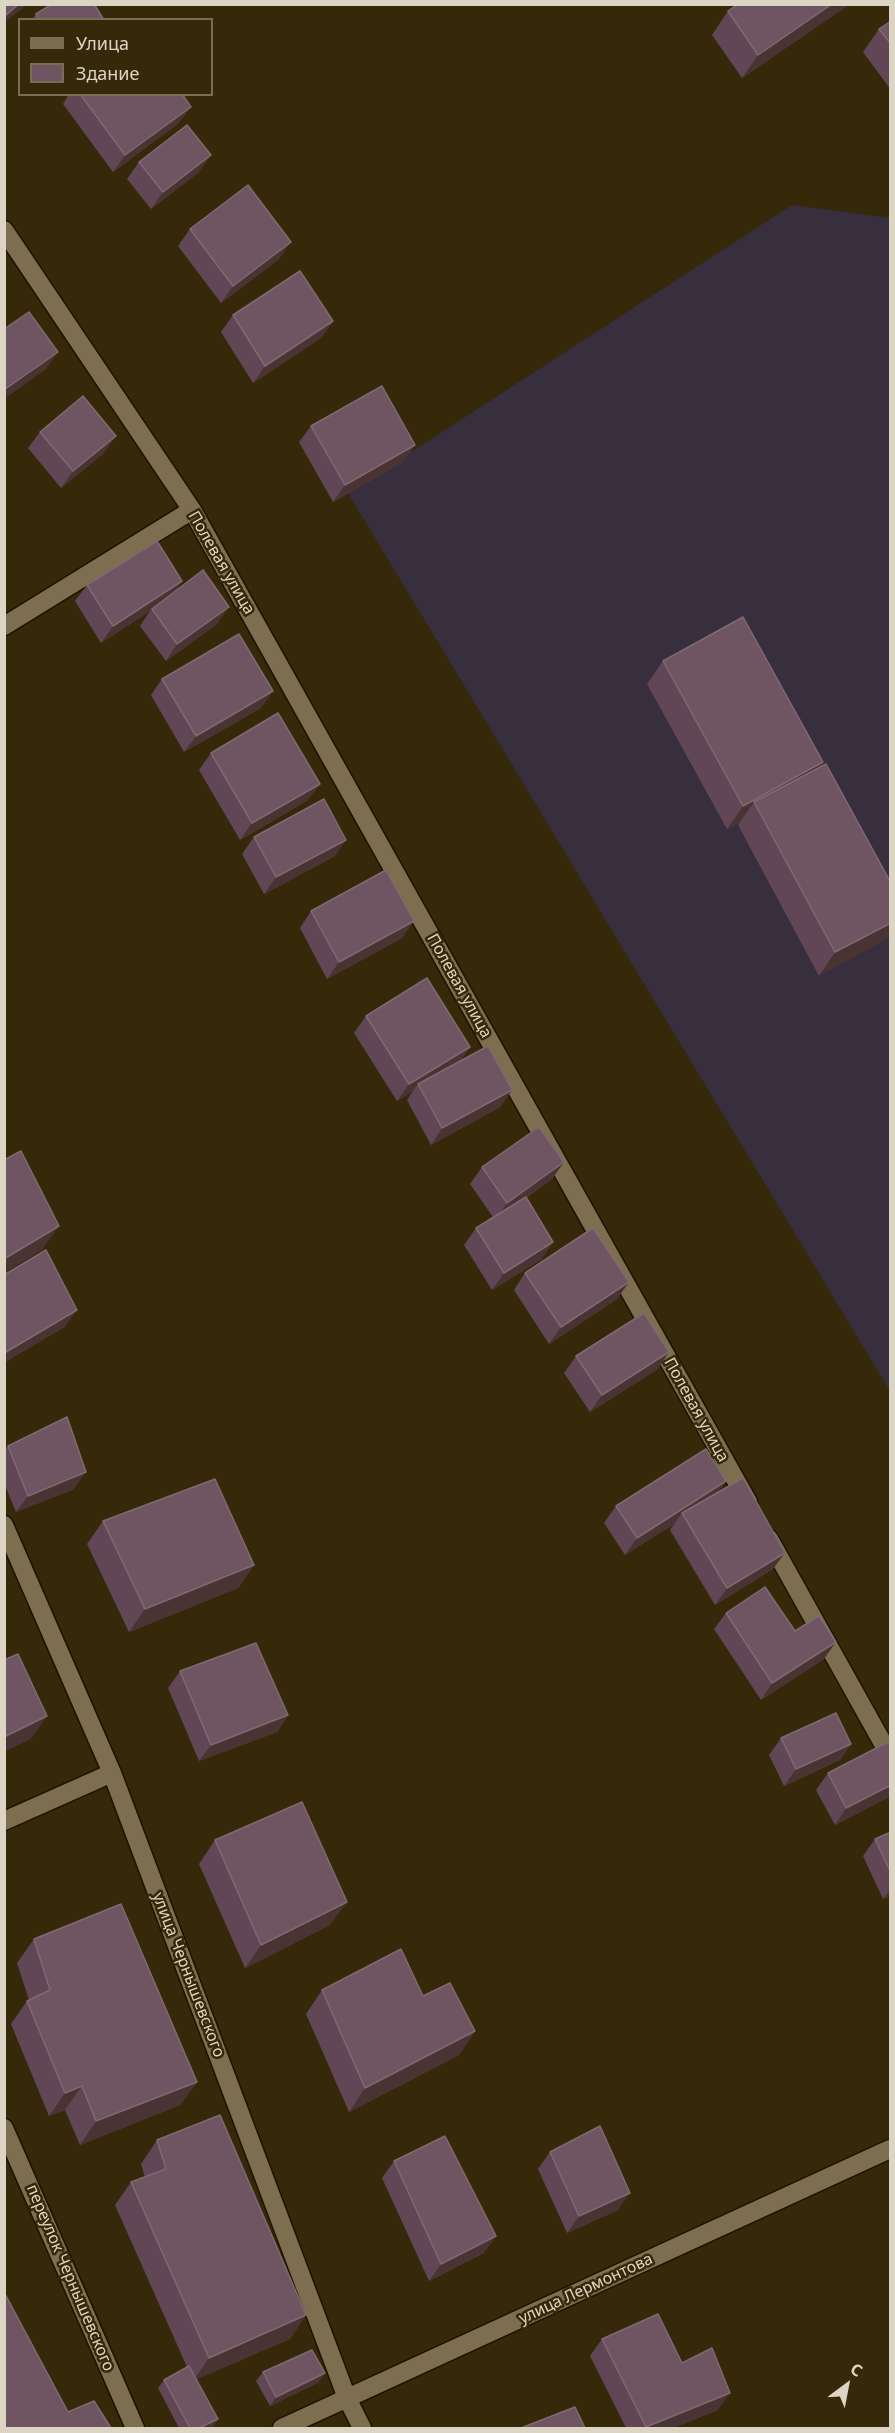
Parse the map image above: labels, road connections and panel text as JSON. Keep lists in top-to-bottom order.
{
  "streets": {
    "street": [
      "Полевая улица",
      "улица Чернышевского",
      "переулок Чернышевского",
      "улица Лермонтова"
    ]
  },
  "crossings": [
    ["улица Чернышевского", "улица Лермонтова"]
  ],
  "legend": ["Улица", "Здание"],
  "north": "top right"
}
